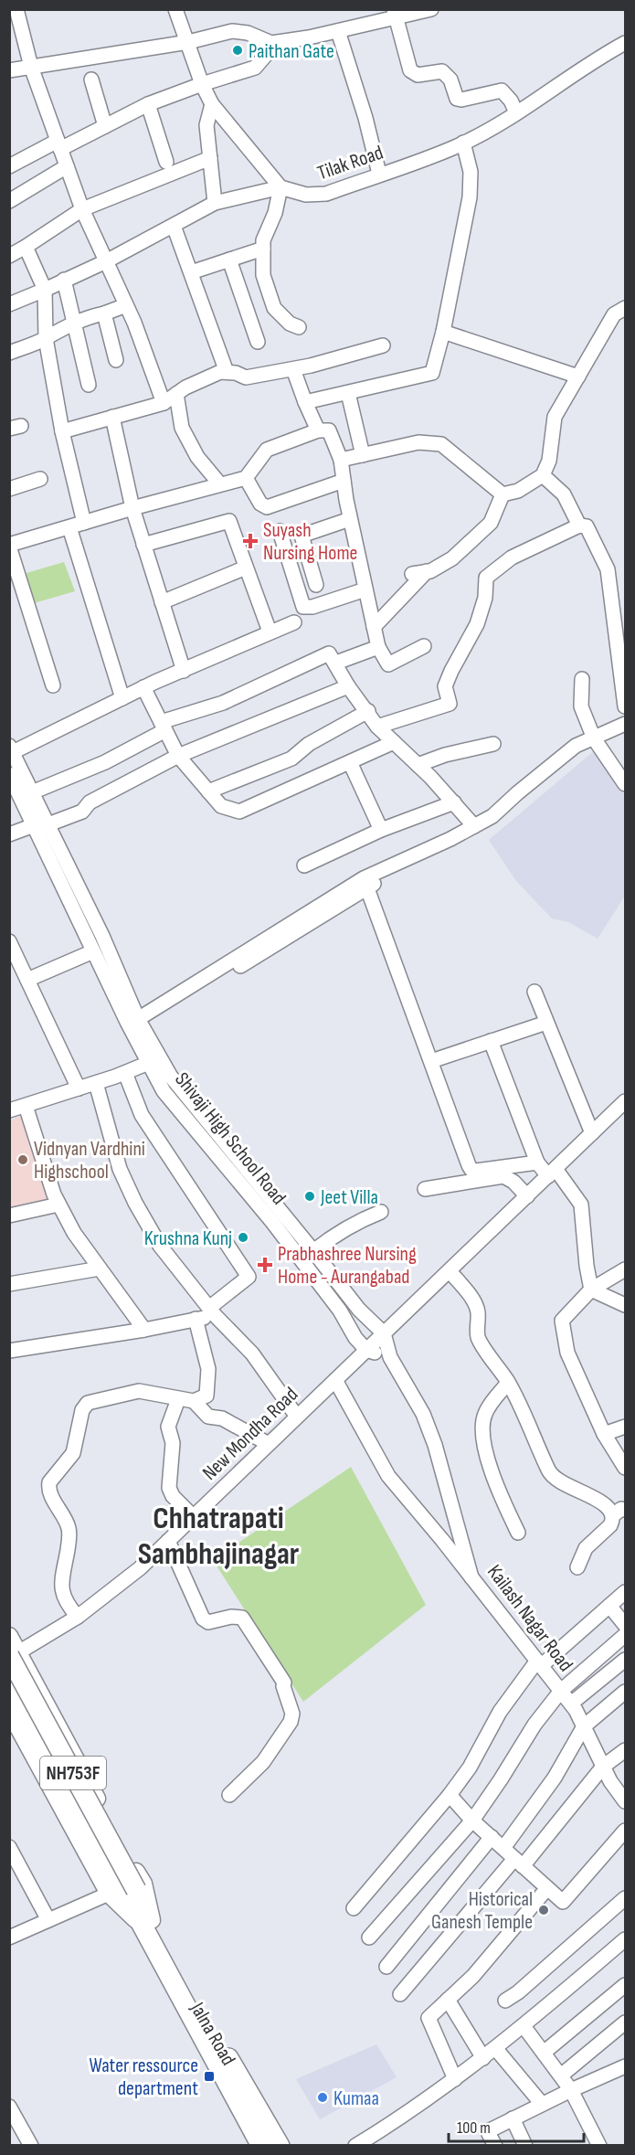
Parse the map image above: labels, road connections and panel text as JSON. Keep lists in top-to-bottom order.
{
  "streets": {
    "highway": ["NH753F", "Jalna Road"],
    "street": [
      "Tilak Road",
      "Shivaji High School Road",
      "New Mondha Road",
      "Kailash Nagar Road"
    ]
  },
  "crossings": [
    ["Shivaji High School Road", "New Mondha Road"],
    ["New Mondha Road", "NH753F"],
    ["NH753F", "Jalna Road"]
  ],
  "districts": ["Chhatrapati Sambhajinagar"],
  "places": {
    "other": [
      "Paithan Gate",
      "Vidnyan Vardhini Highschool",
      "Jeet Villa",
      "Krushna Kunj",
      "Historical Ganesh Temple",
      "Kumaa"
    ],
    "health": ["Suyash Nursing Home", "Prabhashree Nursing Home - Aurangabad"],
    "transit": ["Water ressource department"]
  },
  "scale_bar": "100 m"
}
